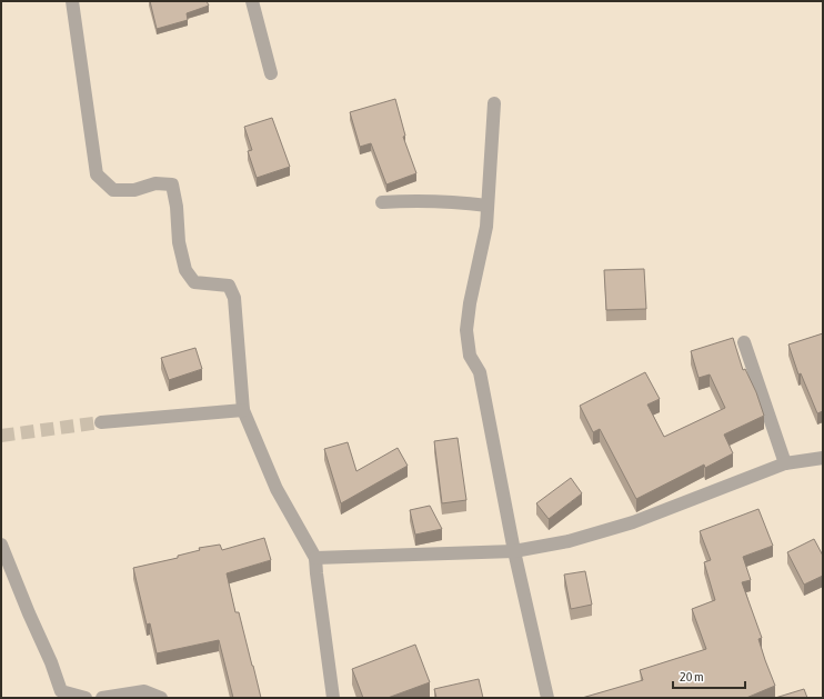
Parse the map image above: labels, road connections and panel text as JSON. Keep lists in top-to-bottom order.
{
  "scale_bar": "20 m"
}
